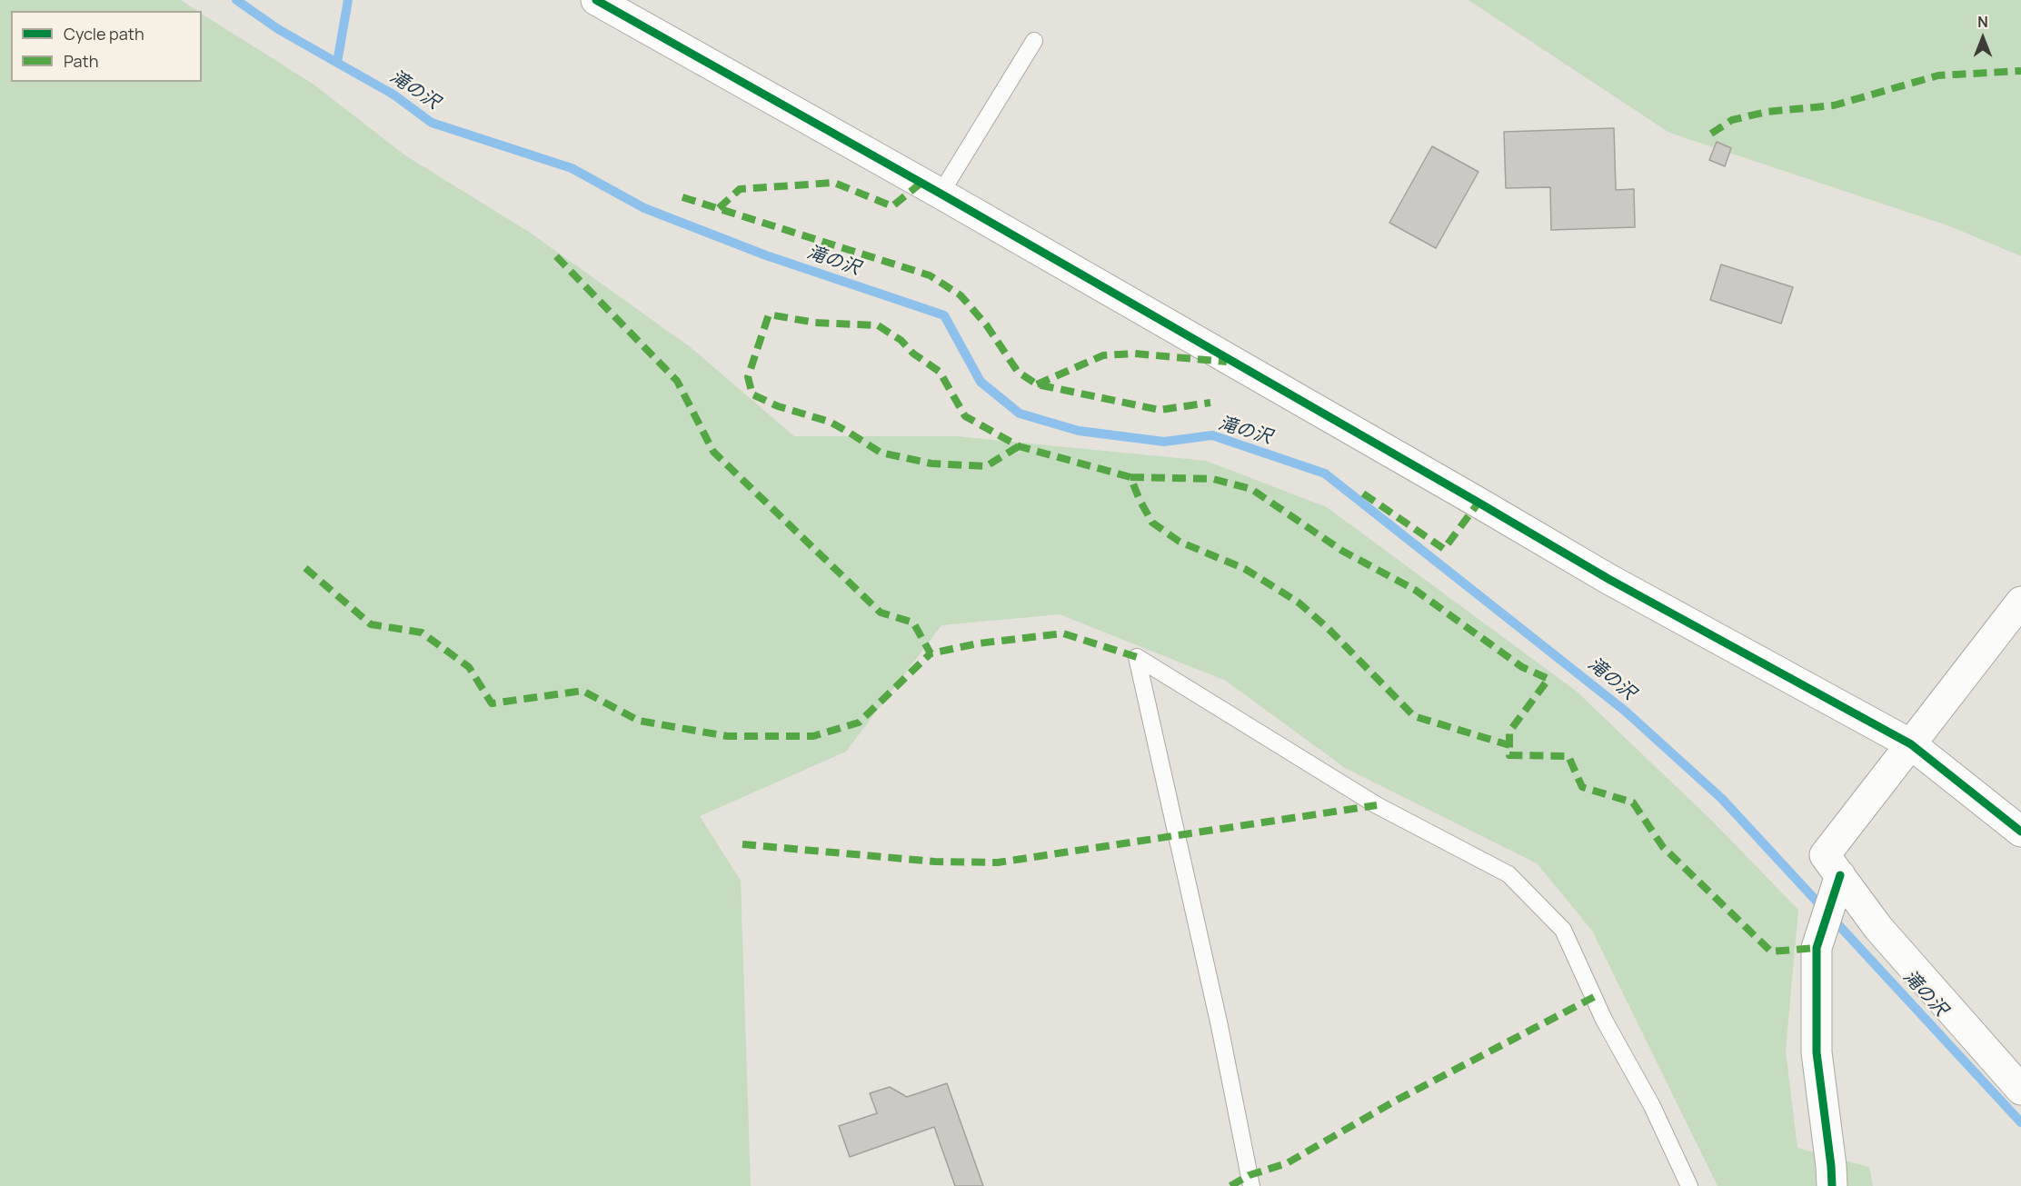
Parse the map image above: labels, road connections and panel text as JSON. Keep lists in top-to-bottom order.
{
  "water": ["滝の沢"],
  "legend": ["Cycle path", "Path"],
  "north": "top"
}
